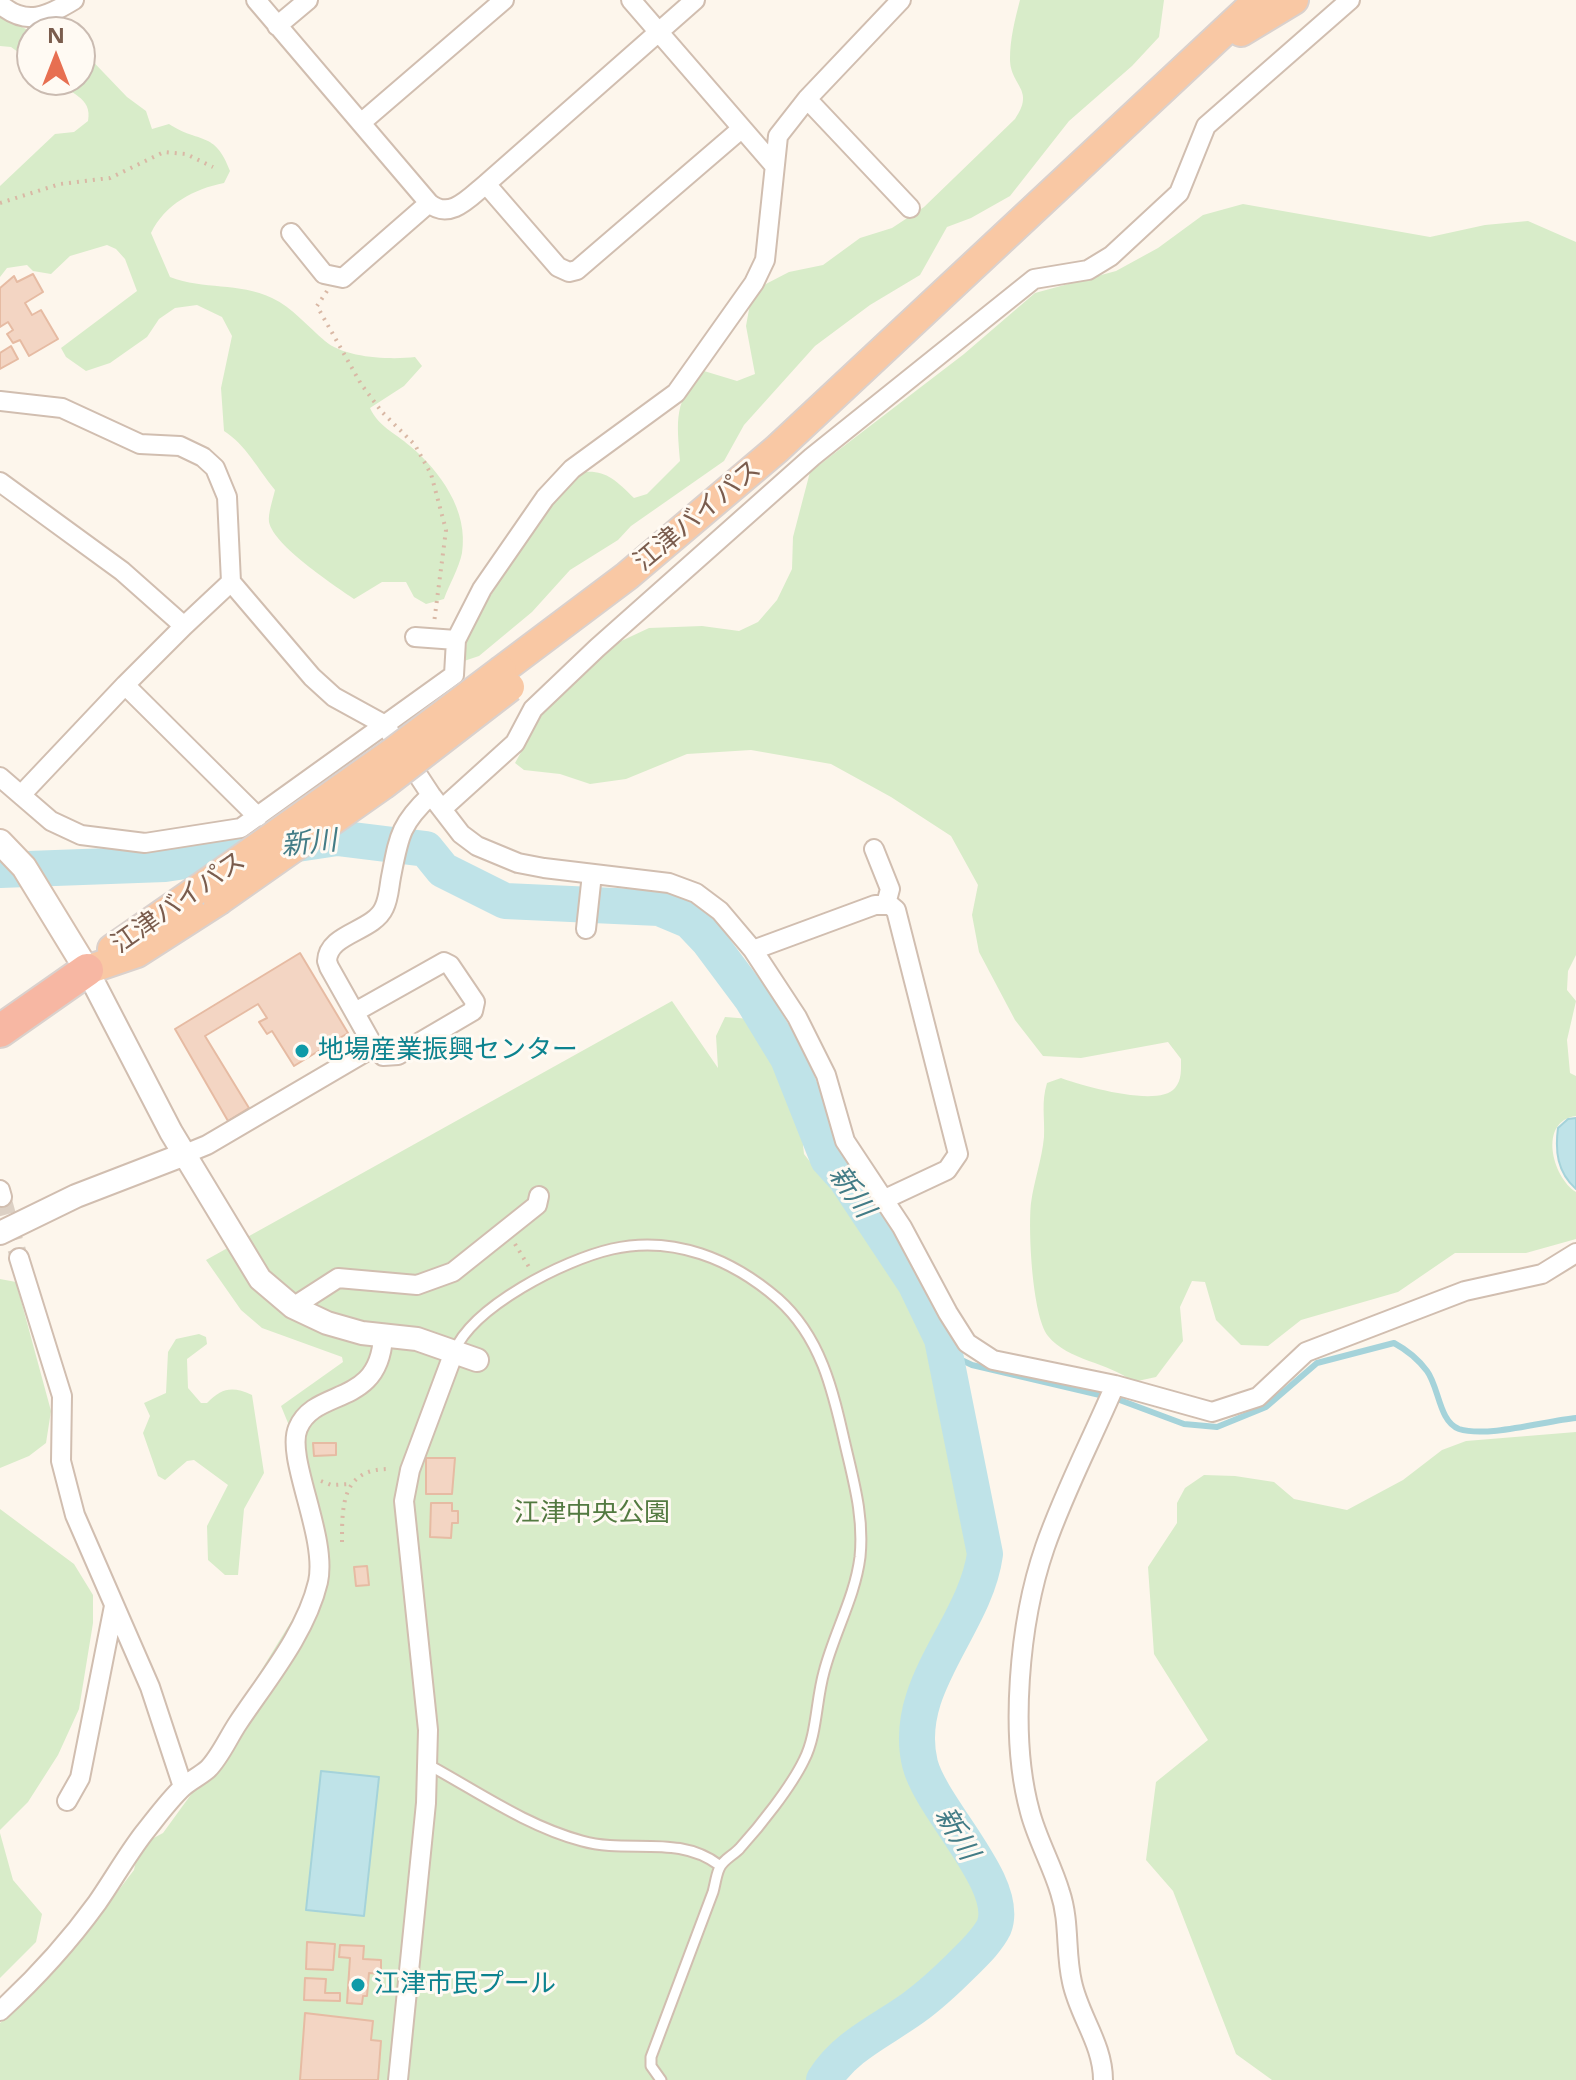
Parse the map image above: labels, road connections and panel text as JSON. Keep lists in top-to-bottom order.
{
  "streets": {
    "highway": ["江津バイパス"]
  },
  "water": ["新川"],
  "parks": ["江津中央公園"],
  "places": ["地場産業振興センター", "江津市民プール"],
  "north": "top"
}
